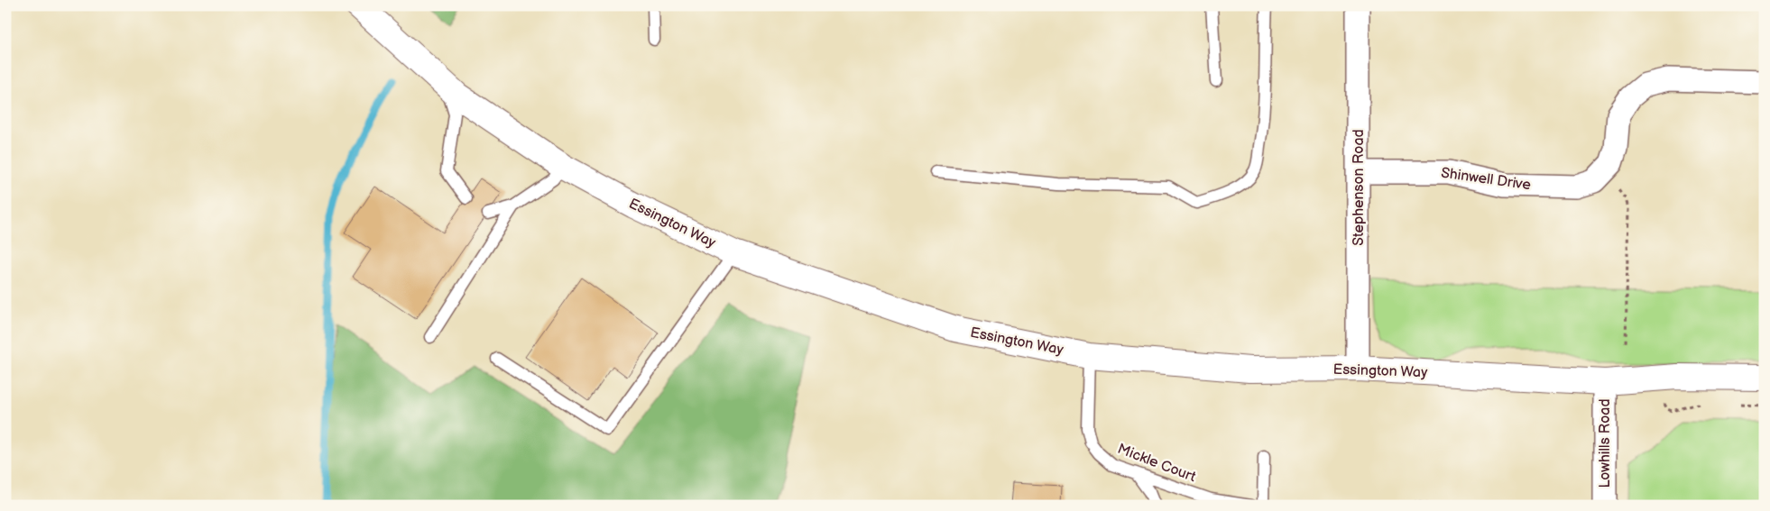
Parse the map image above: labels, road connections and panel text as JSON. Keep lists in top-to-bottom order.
{
  "streets": {
    "street": [
      "Shinwell Drive",
      "Stephenson Road",
      "Essington Way",
      "Lowhills Road"
    ],
    "lane": ["Mickle Court"]
  },
  "crossings": [
    ["Shinwell Drive", "Stephenson Road"],
    ["Stephenson Road", "Essington Way"],
    ["Essington Way", "Lowhills Road"],
    ["Essington Way", "Mickle Court"]
  ]
}
